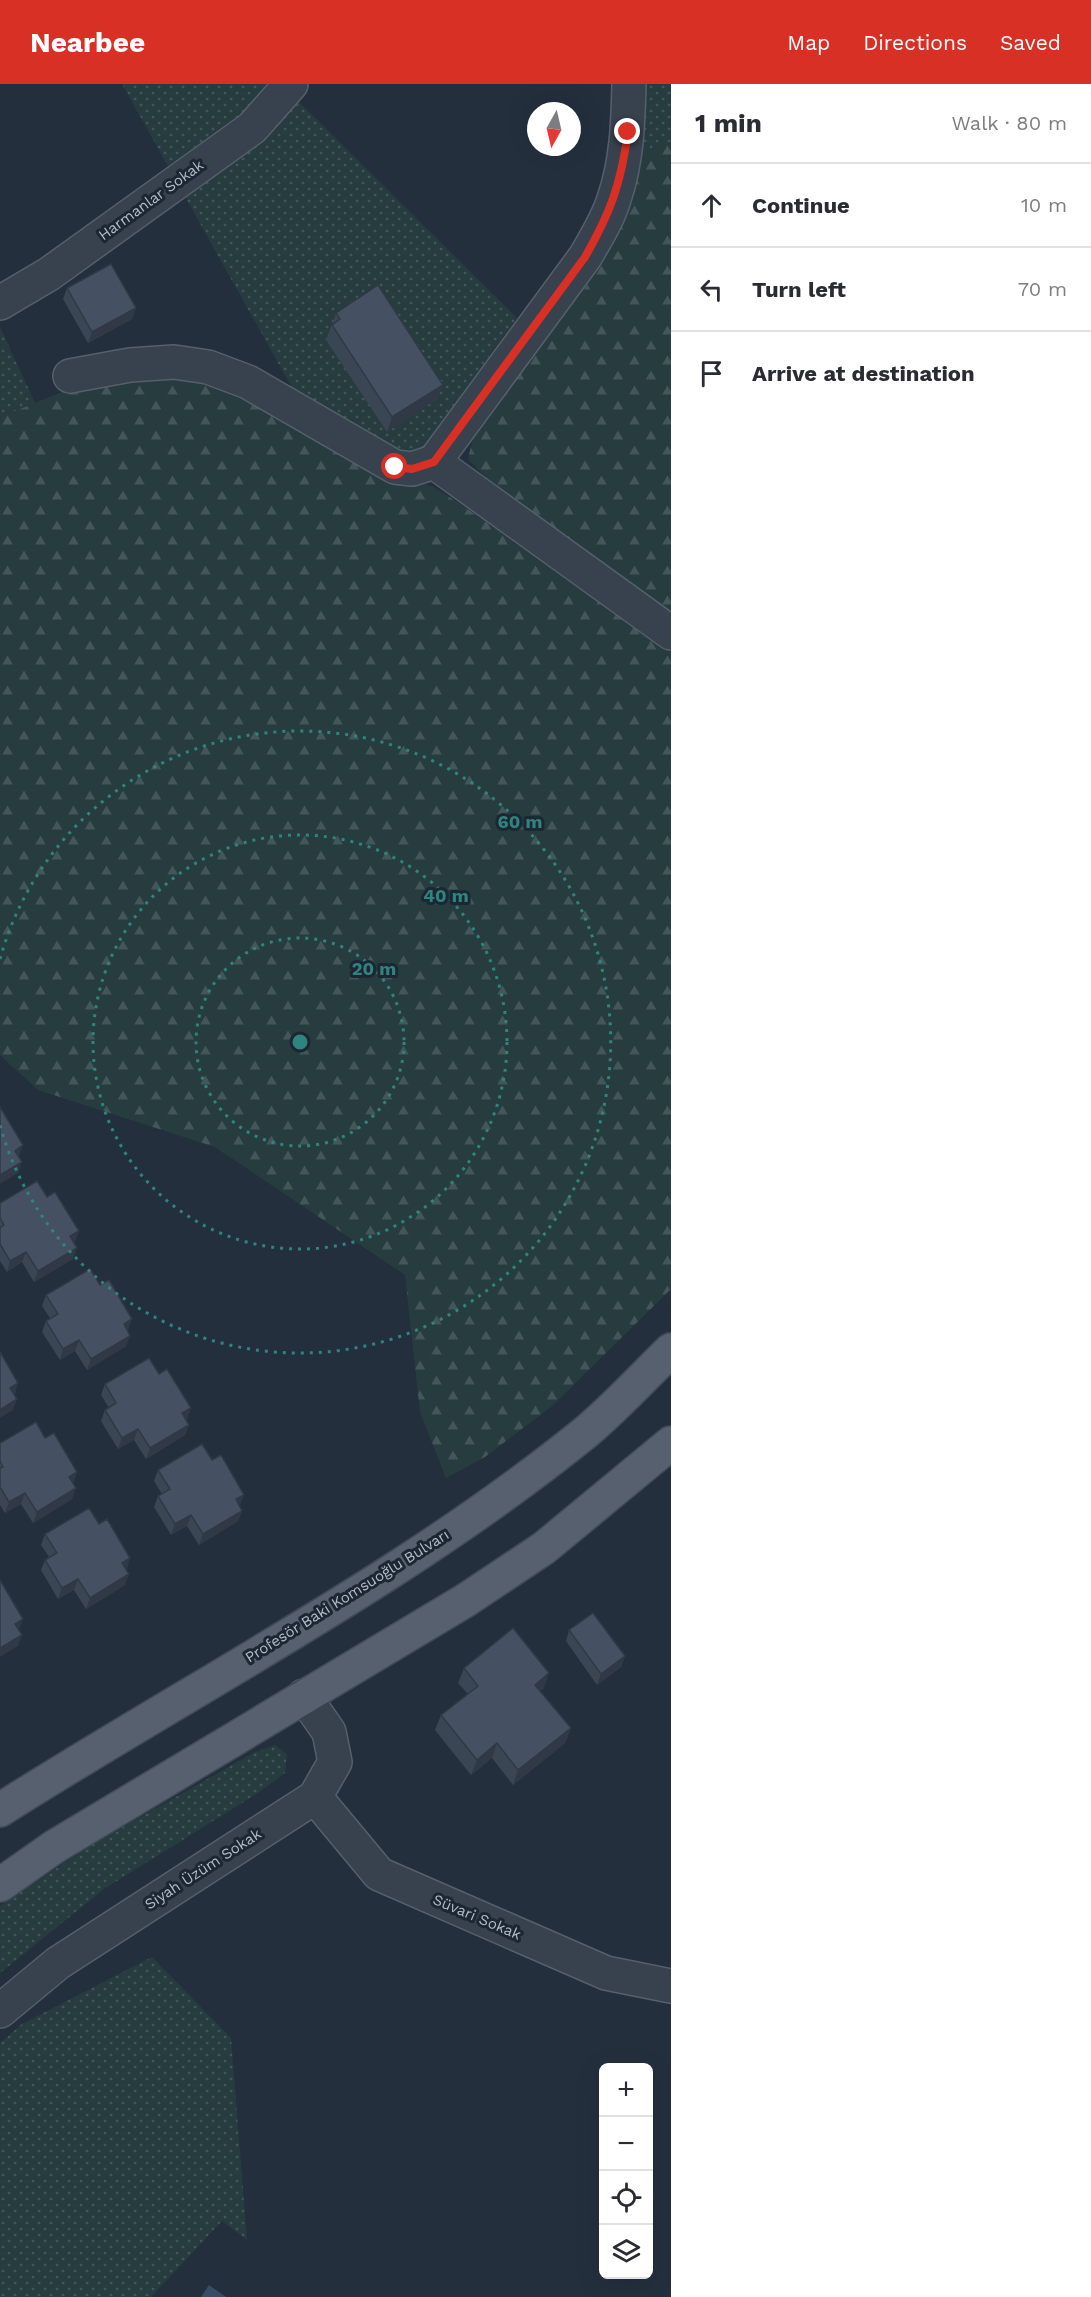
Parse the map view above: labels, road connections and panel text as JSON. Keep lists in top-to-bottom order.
{
  "streets": {
    "main road": ["Profesör Baki Komsuoğlu Bulvarı"],
    "street": ["Harmanlar Sokak", "Siyah Üzüm Sokak", "Süvari Sokak"]
  },
  "crossings": [
    ["Siyah Üzüm Sokak", "Süvari Sokak"]
  ],
  "north": "bottom",
  "page": {
    "header": "Nearbee",
    "nav": ["Map", "Directions", "Saved"],
    "heading": ["1 min", "Walk · 80 m"],
    "list": [
      ["Continue", "10 m"],
      ["Turn left", "70 m"],
      "Arrive at destination"
    ],
    "map_buttons": ["+", "−"]
  },
  "rings": ["60 m", "40 m", "20 m"]
}
